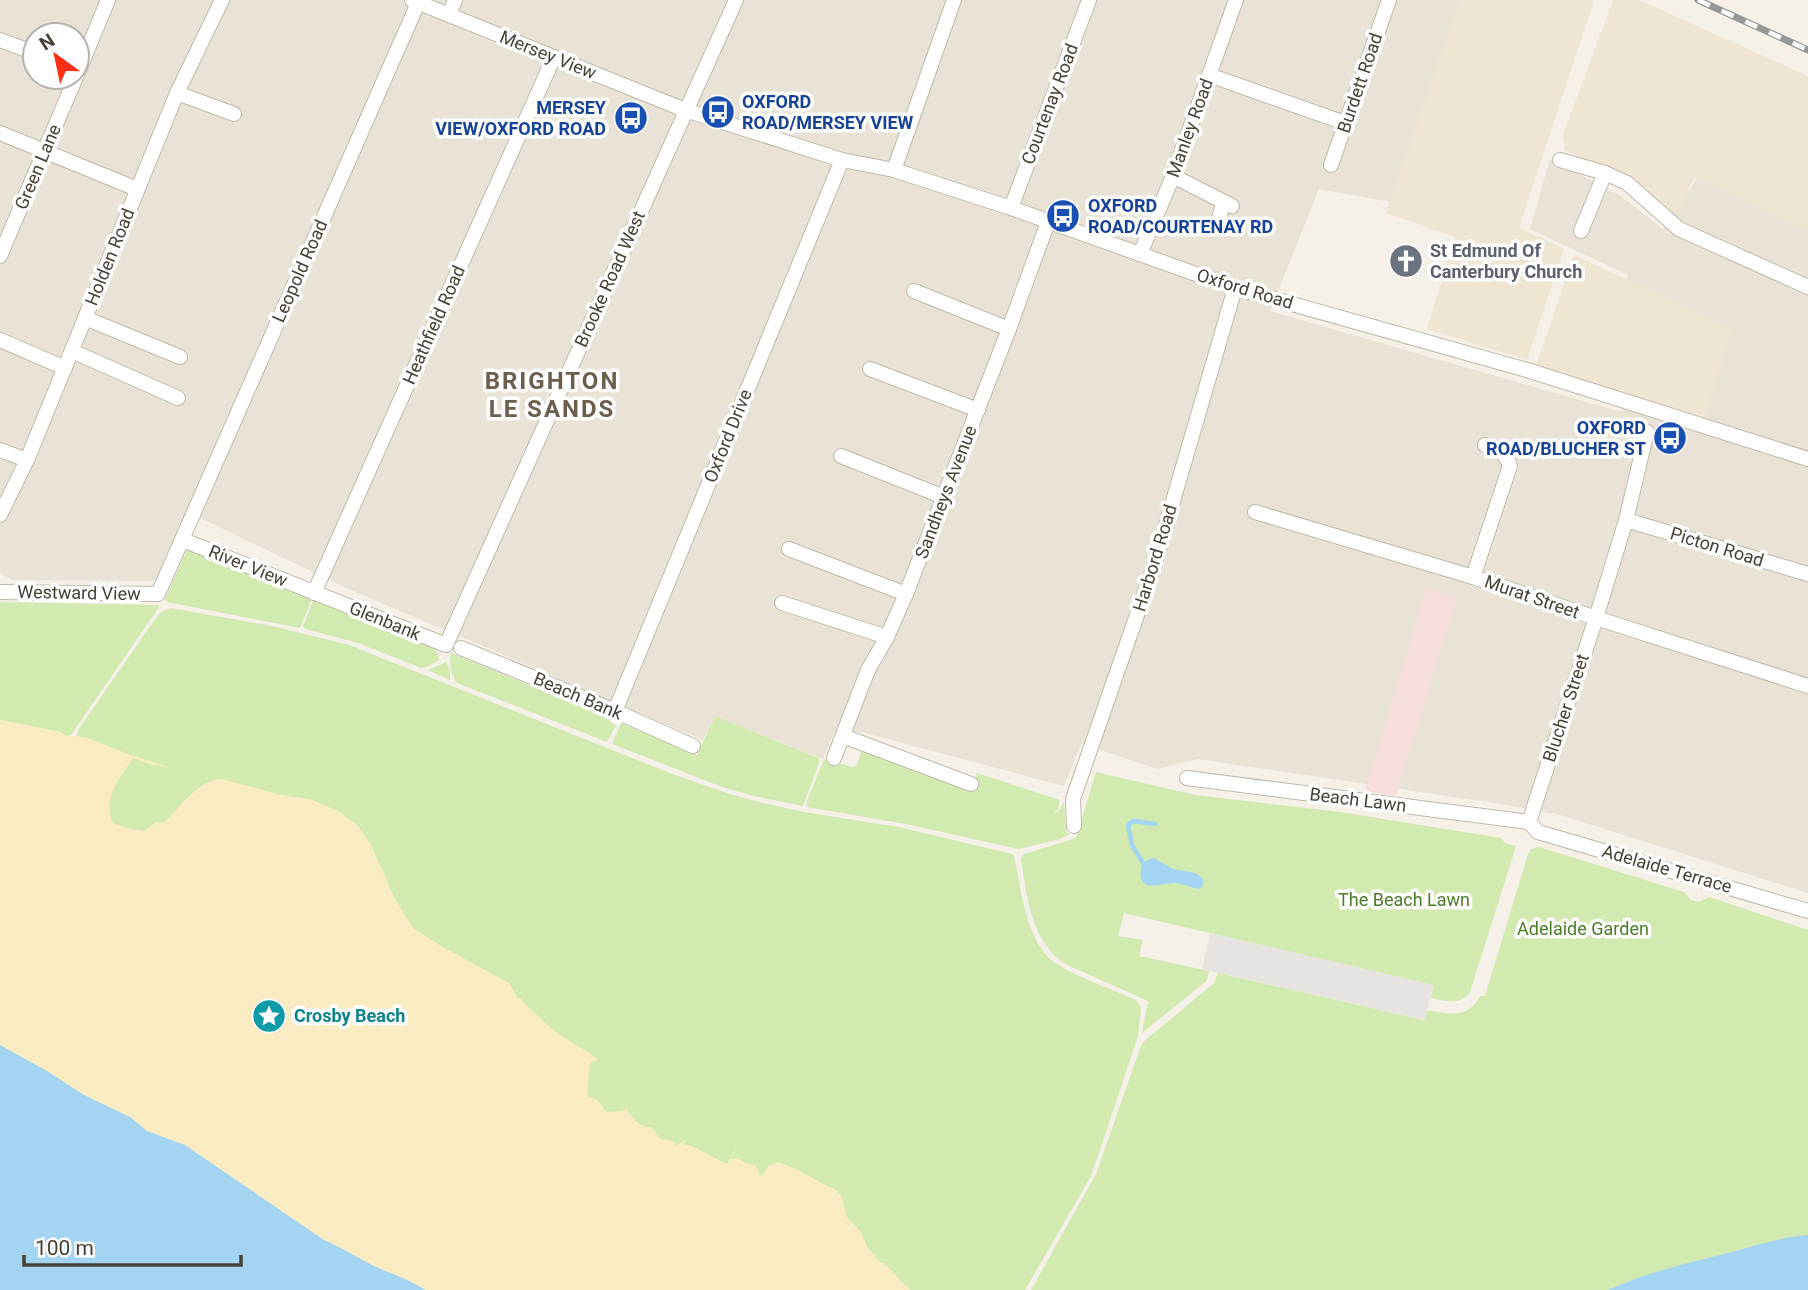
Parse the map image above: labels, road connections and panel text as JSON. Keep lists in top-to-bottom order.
{
  "streets": {
    "street": [
      "Mersey View",
      "Burdett Road",
      "Courtenay Road",
      "Manley Road",
      "Green Lane",
      "Holden Road",
      "Leopold Road",
      "Brooke Road West",
      "Oxford Road",
      "Heathfield Road",
      "Oxford Drive",
      "Sandheys Avenue",
      "Picton Road",
      "Harbord Road",
      "River View",
      "Westward View",
      "Murat Street",
      "Glenbank",
      "Beach Bank",
      "Blucher Street",
      "Beach Lawn",
      "Adelaide Terrace"
    ]
  },
  "crossings": [
    ["Mersey View", "Leopold Road"],
    ["Mersey View", "Brooke Road West"],
    ["Mersey View", "Oxford Road"],
    ["Mersey View", "Heathfield Road"],
    ["Courtenay Road", "Oxford Road"],
    ["Manley Road", "Oxford Road"],
    ["Leopold Road", "River View"],
    ["Leopold Road", "Westward View"],
    ["Brooke Road West", "Oxford Road"],
    ["Brooke Road West", "Glenbank"],
    ["Oxford Road", "Oxford Drive"],
    ["Oxford Road", "Sandheys Avenue"],
    ["Oxford Road", "Harbord Road"],
    ["Heathfield Road", "River View"],
    ["Heathfield Road", "Glenbank"],
    ["Oxford Drive", "Beach Bank"],
    ["Picton Road", "Blucher Street"],
    ["River View", "Glenbank"],
    ["Murat Street", "Blucher Street"],
    ["Blucher Street", "Beach Lawn"],
    ["Blucher Street", "Adelaide Terrace"],
    ["Beach Lawn", "Adelaide Terrace"]
  ],
  "districts": ["BRIGHTON LE SANDS"],
  "parks": ["The Beach Lawn", "Adelaide Garden"],
  "places": {
    "bus stop": [
      "OXFORD ROAD/MERSEY VIEW",
      "MERSEY VIEW/OXFORD ROAD",
      "OXFORD ROAD/COURTENAY RD",
      "OXFORD ROAD/BLUCHER ST"
    ],
    "church": ["St Edmund Of Canterbury Church"],
    "place": ["Crosby Beach"]
  },
  "scale_bar": "100 m",
  "north": "top left"
}
